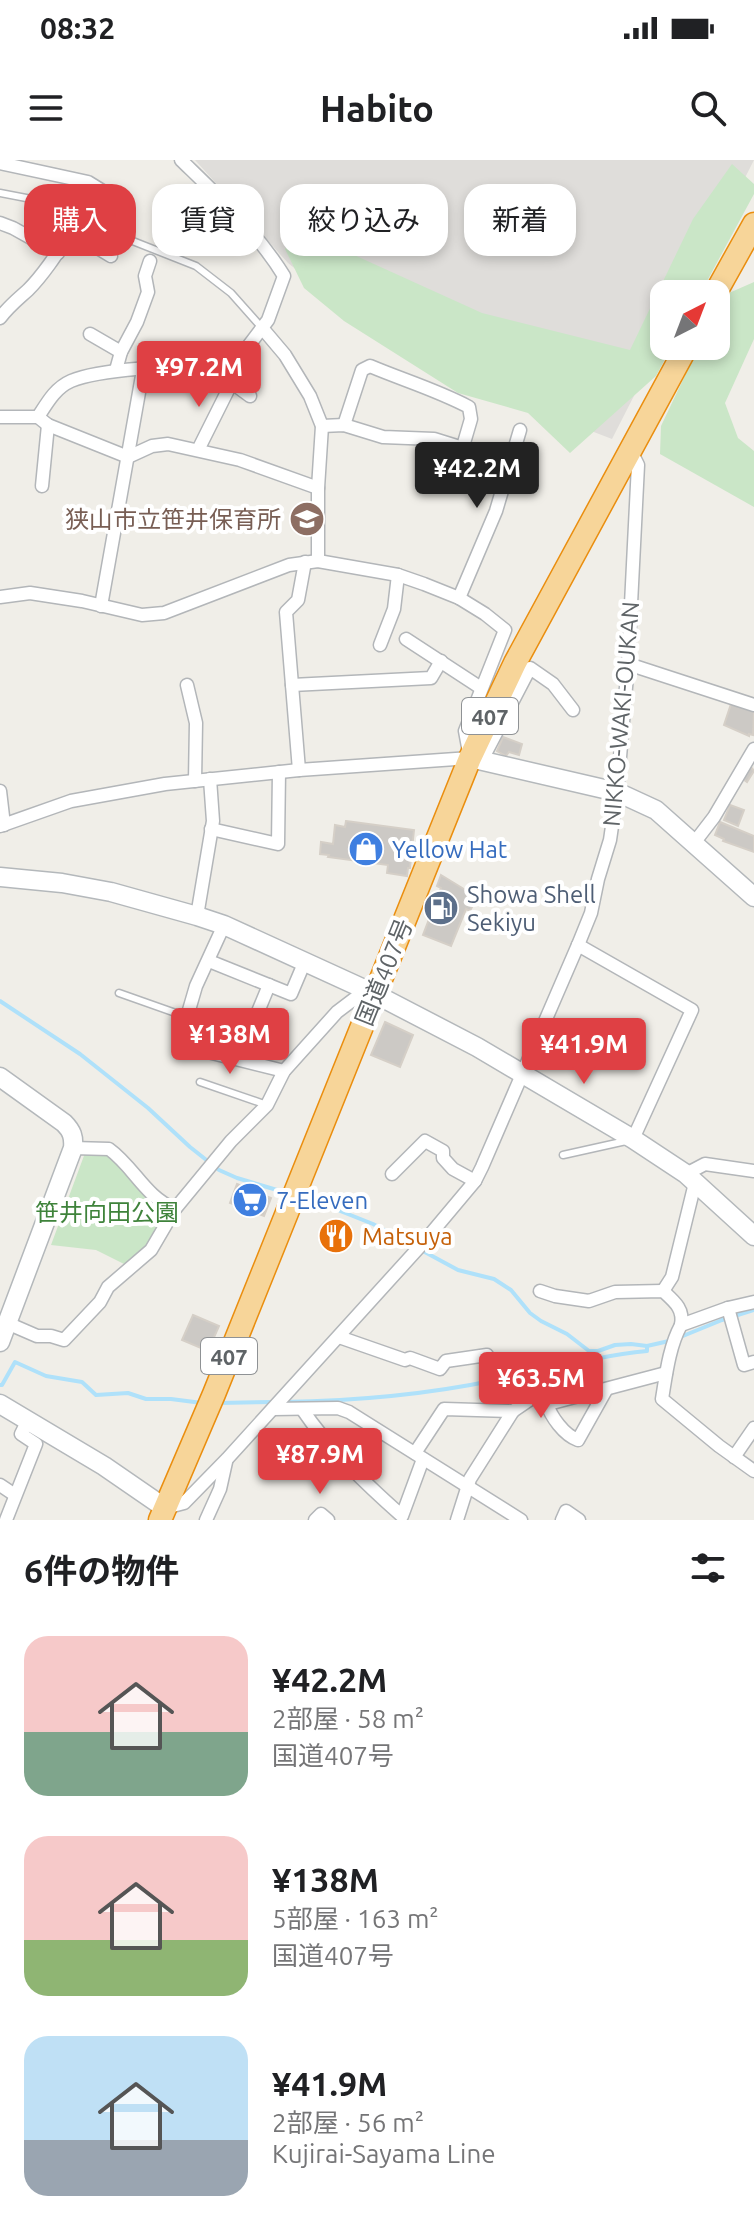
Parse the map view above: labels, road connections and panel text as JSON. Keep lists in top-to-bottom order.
{
  "streets": {
    "highway": ["407", "国道407号"],
    "street": ["NIKKO-WAKI-OUKAN"]
  },
  "crossings": [
    ["NIKKO-WAKI-OUKAN", "407"],
    ["NIKKO-WAKI-OUKAN", "国道407号"],
    ["407", "国道407号"]
  ],
  "parks": ["笹井向田公園"],
  "places": {
    "school or university": ["狭山市立笹井保育所"],
    "shop": ["Yellow Hat"],
    "fuel station": ["Showa Shell Sekiyu"],
    "supermarket": ["7-Eleven"],
    "restaurant": ["Matsuya"]
  },
  "north": "top right",
  "page": {
    "status": "08:32",
    "header": "Habito",
    "chip": [
      "購入",
      "賃貸",
      "絞り込み",
      "新着"
    ],
    "price": [
      "¥97.2M",
      "¥42.2M",
      "¥138M",
      "¥41.9M",
      "¥63.5M",
      "¥87.9M"
    ],
    "heading": "6件の物件",
    "list": [
      {
        "name": "¥42.2M",
        "note": "2部屋 · 58 m² · 国道407号"
      },
      {
        "name": "¥138M",
        "note": "5部屋 · 163 m² · 国道407号"
      },
      {
        "name": "¥41.9M",
        "note": "2部屋 · 56 m² · Kujirai-Sayama Line"
      }
    ]
  }
}
